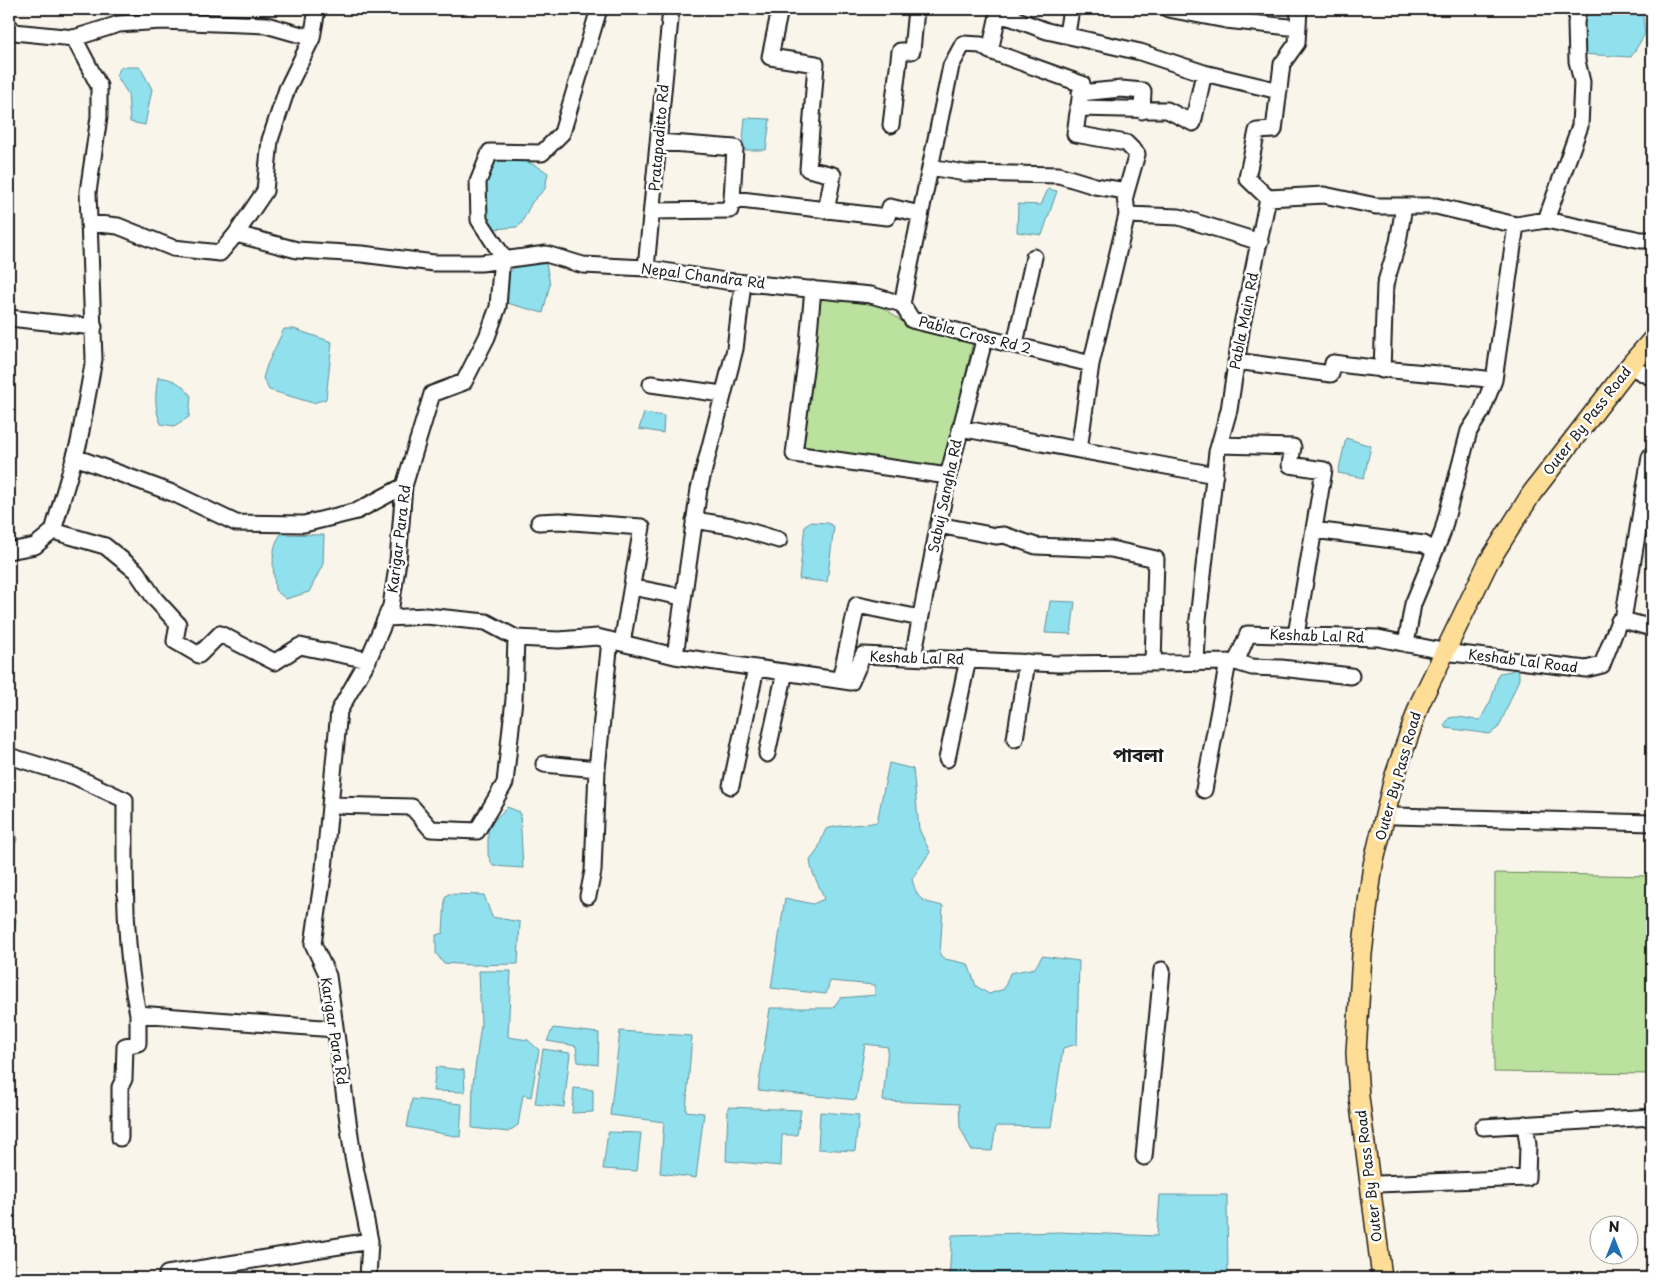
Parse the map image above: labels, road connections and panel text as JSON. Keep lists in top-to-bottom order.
{
  "streets": {
    "main road": ["Outer By Pass Road"],
    "street": [
      "Pratapaditto Rd",
      "Nepal Chandra Rd",
      "Pabla Main Rd",
      "Pabla Cross Rd 2",
      "Sabuj Sangha Rd",
      "Karigar Para Rd",
      "Keshab Lal Rd",
      "Keshab Lal Road"
    ]
  },
  "crossings": [
    ["Pratapaditto Rd", "Nepal Chandra Rd"],
    ["Nepal Chandra Rd", "Pabla Cross Rd 2"],
    ["Nepal Chandra Rd", "Karigar Para Rd"],
    ["Pabla Main Rd", "Keshab Lal Rd"],
    ["Pabla Cross Rd 2", "Sabuj Sangha Rd"],
    ["Outer By Pass Road", "Keshab Lal Rd"],
    ["Outer By Pass Road", "Keshab Lal Road"],
    ["Sabuj Sangha Rd", "Keshab Lal Rd"],
    ["Keshab Lal Rd", "Keshab Lal Road"]
  ],
  "districts": ["পাবলা"],
  "north": "top"
}
